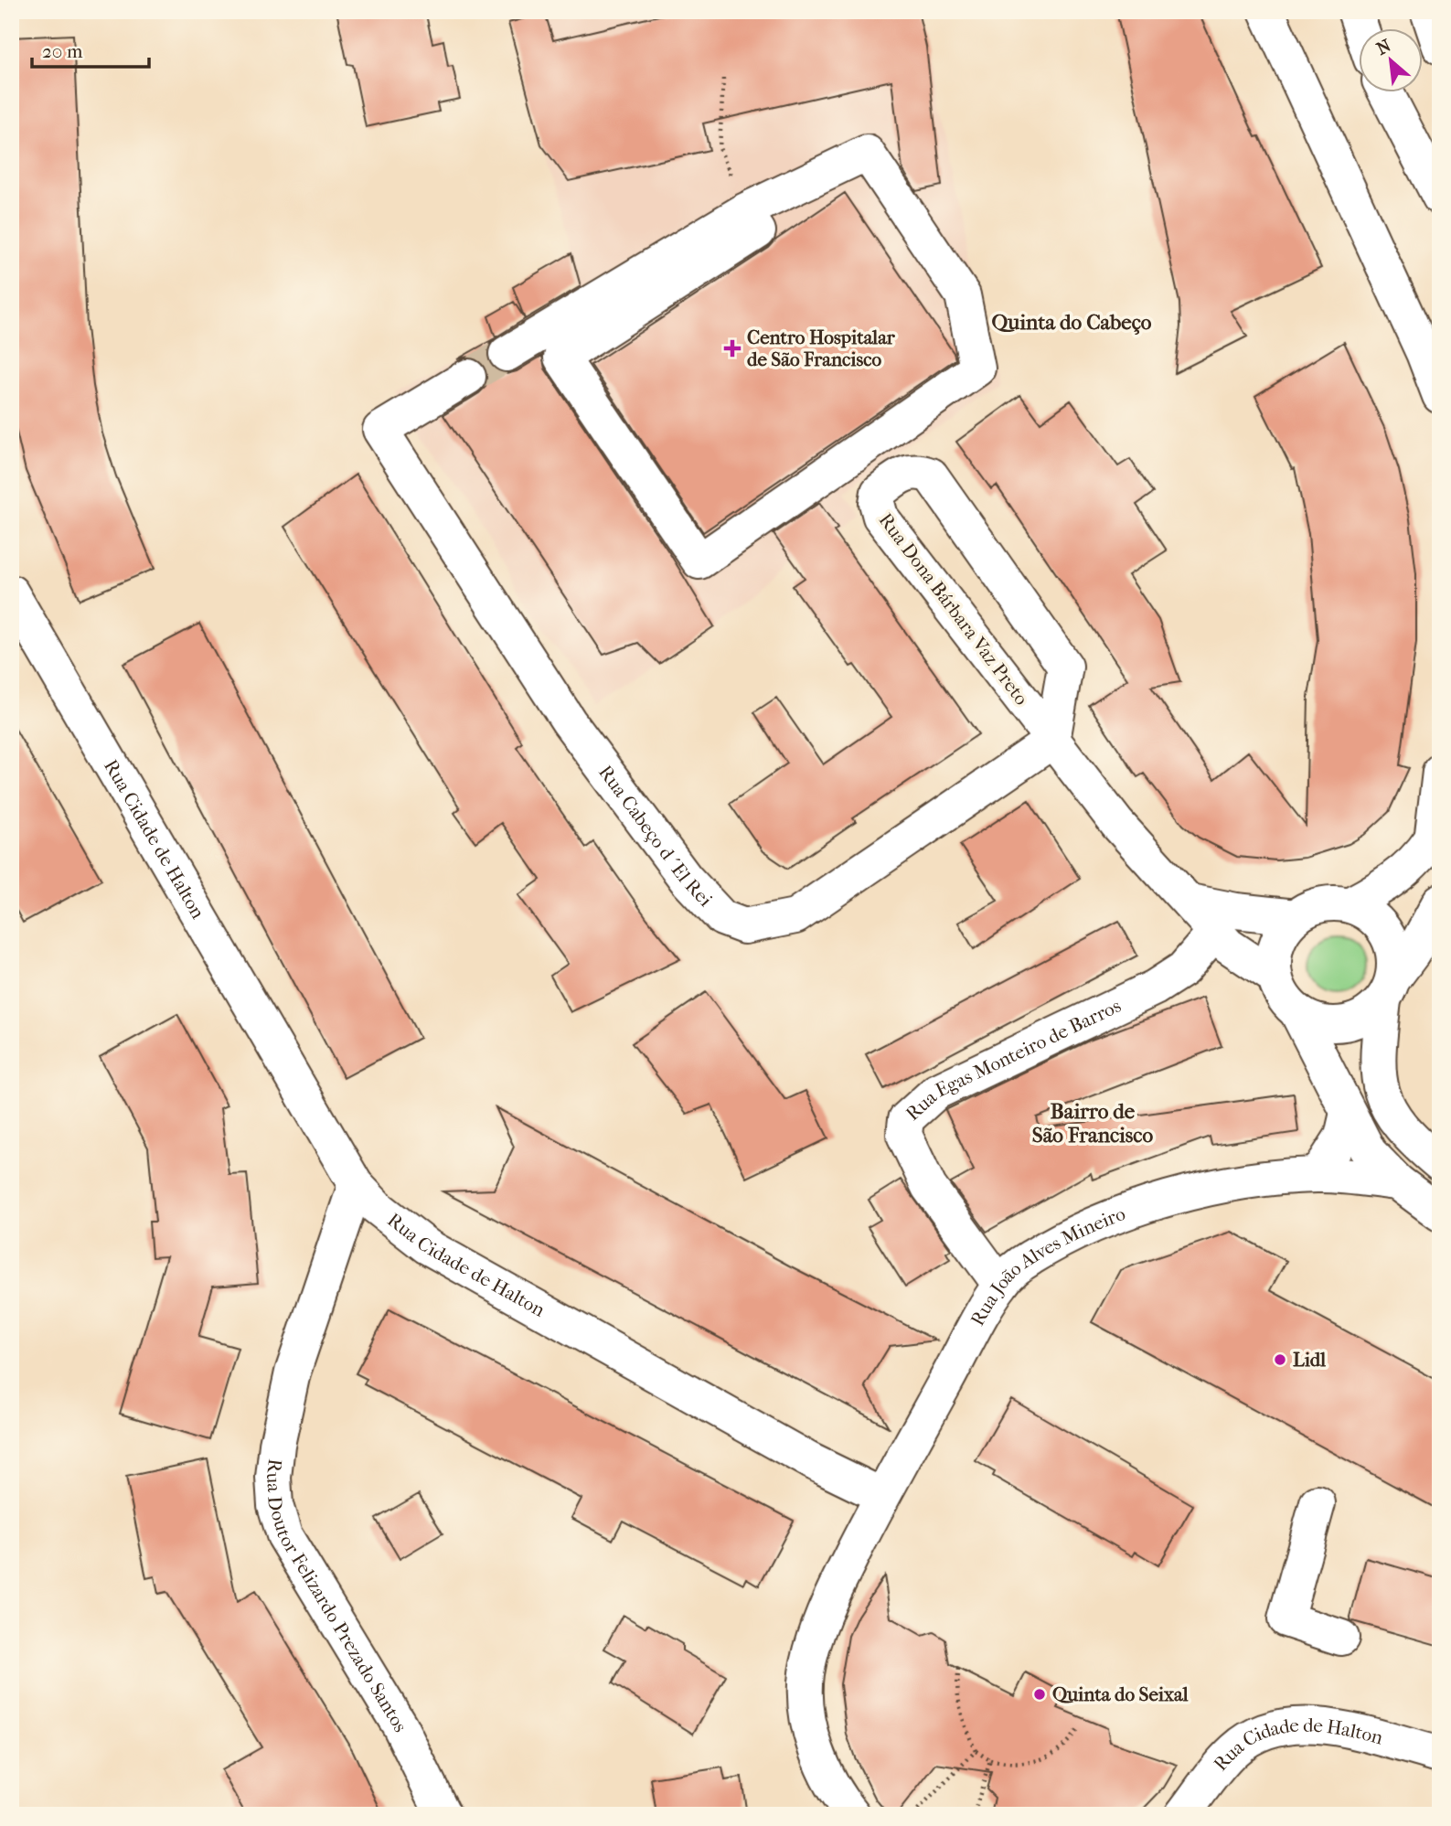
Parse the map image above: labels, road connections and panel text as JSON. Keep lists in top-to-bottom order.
{
  "streets": {
    "street": [
      "Rua Dona Bárbara Vaz Preto",
      "Rua Cabeço d´El Rei",
      "Rua Cidade de Halton",
      "Rua Egas Monteiro de Barros",
      "Rua João Alves Mineiro",
      "Rua Doutor Felizardo Prezado Santos"
    ]
  },
  "crossings": [
    ["Rua Dona Bárbara Vaz Preto", "Rua Cabeço d´El Rei"],
    ["Rua Dona Bárbara Vaz Preto", "Rua Egas Monteiro de Barros"],
    ["Rua Cidade de Halton", "Rua João Alves Mineiro"],
    ["Rua Cidade de Halton", "Rua Doutor Felizardo Prezado Santos"],
    ["Rua Egas Monteiro de Barros", "Rua João Alves Mineiro"]
  ],
  "districts": ["Quinta do Cabeço", "Bairro de São Francisco"],
  "places": {
    "health": ["Centro Hospitalar de São Francisco"],
    "other": ["Lidl", "Quinta do Seixal"]
  },
  "scale_bar": "20 m",
  "north": "top left"
}
